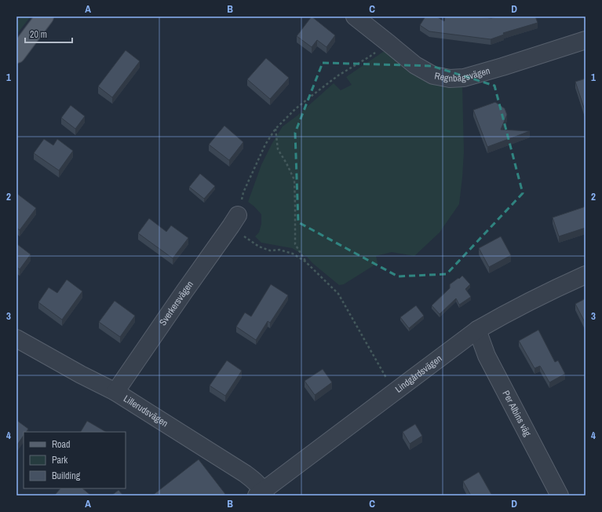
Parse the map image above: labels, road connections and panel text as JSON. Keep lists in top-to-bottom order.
{
  "streets": {
    "street": [
      "Regnbågsvägen",
      "Sverkersvägen",
      "Lindgårdsvägen",
      "Lillerudsvägen",
      "Per Albins väg"
    ]
  },
  "crossings": [
    ["Sverkersvägen", "Lillerudsvägen"],
    ["Lindgårdsvägen", "Lillerudsvägen"],
    ["Lindgårdsvägen", "Per Albins väg"]
  ],
  "legend": ["Road", "Park", "Building"],
  "scale_bar": "20 m",
  "grid": {
    "columns": [
      "A",
      "B",
      "C",
      "D"
    ],
    "rows": [
      "1",
      "2",
      "3",
      "4"
    ]
  }
}
